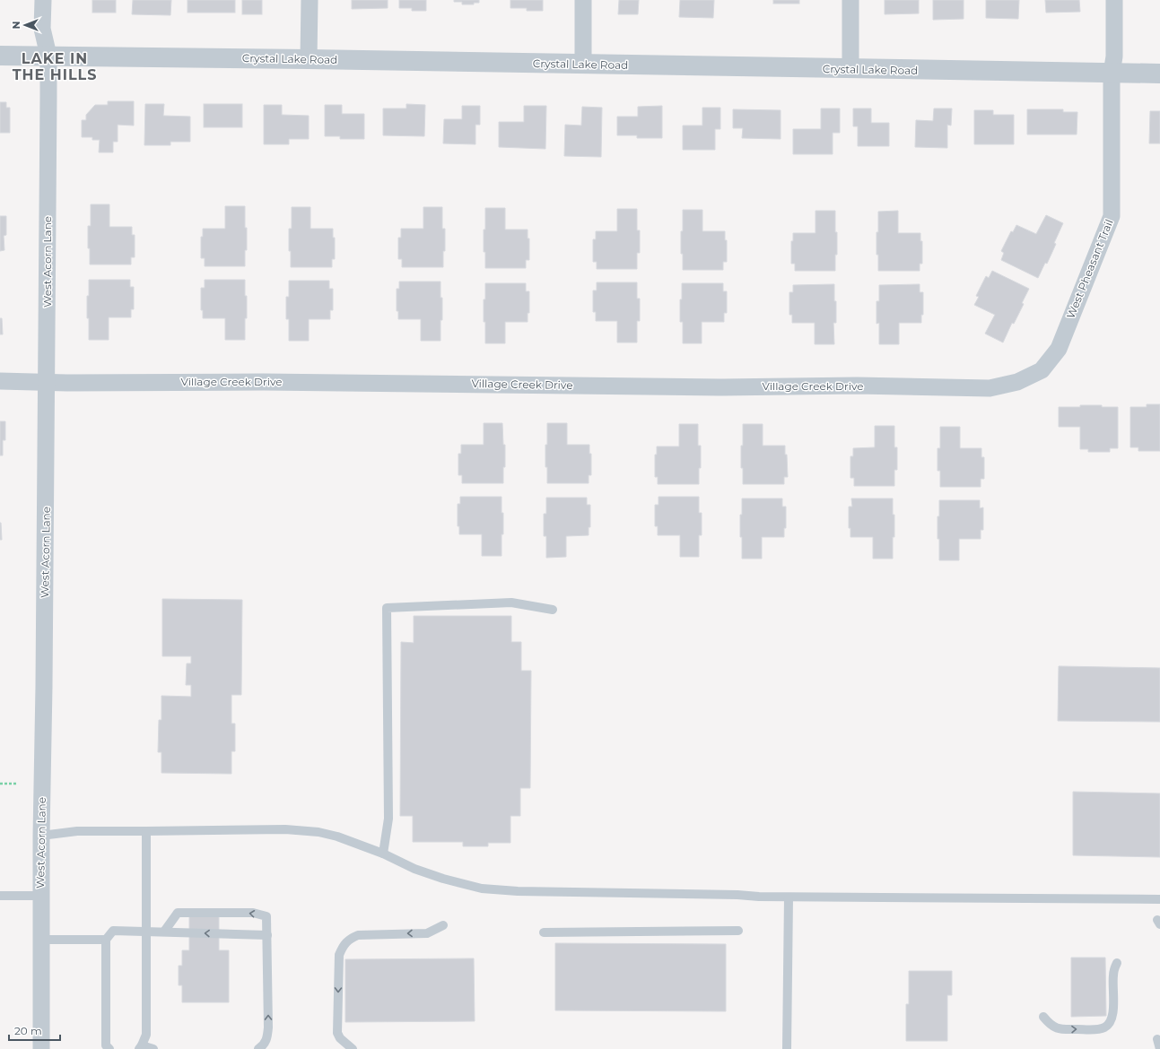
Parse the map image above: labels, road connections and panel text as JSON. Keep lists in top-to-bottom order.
{
  "streets": {
    "street": [
      "Crystal Lake Road",
      "West Acorn Lane",
      "West Pheasant Trail",
      "Village Creek Drive"
    ]
  },
  "crossings": [
    ["Crystal Lake Road", "West Acorn Lane"],
    ["Crystal Lake Road", "West Pheasant Trail"],
    ["West Acorn Lane", "Village Creek Drive"],
    ["West Pheasant Trail", "Village Creek Drive"]
  ],
  "districts": ["LAKE IN THE HILLS"],
  "scale_bar": "20 m",
  "north": "left"
}
